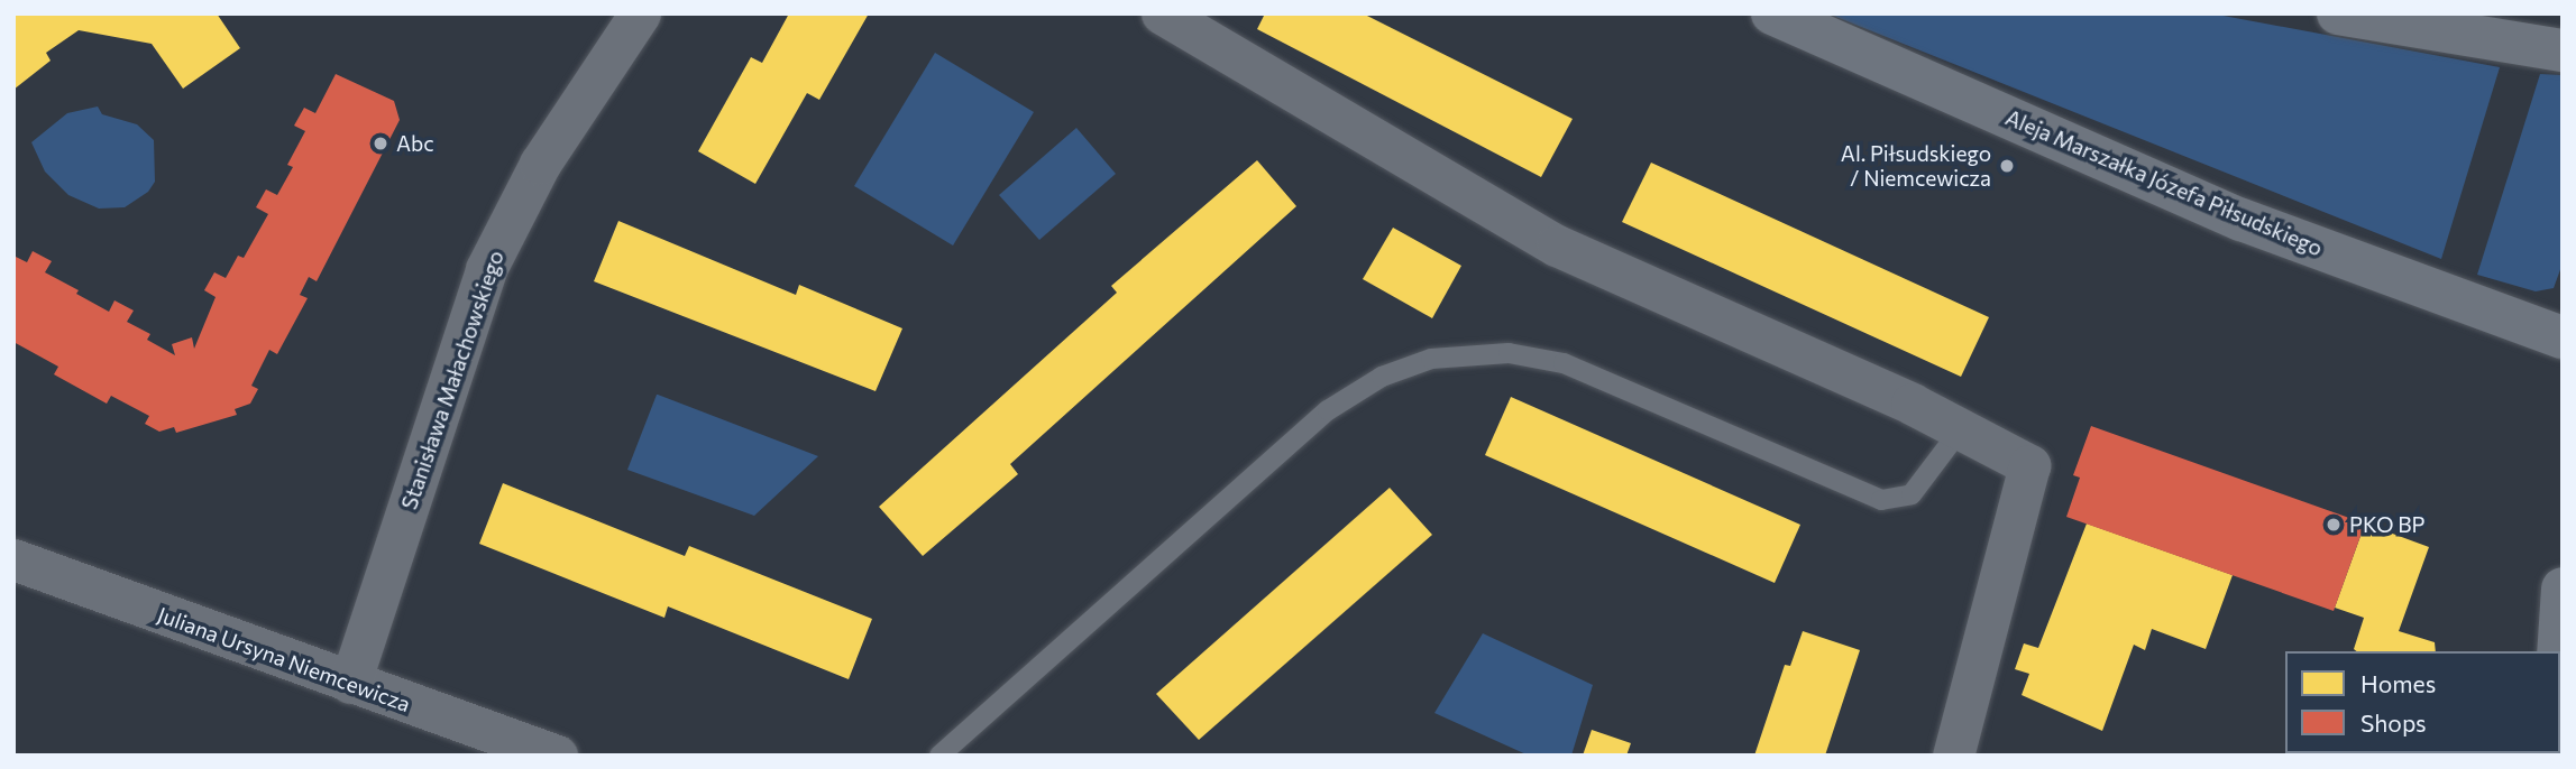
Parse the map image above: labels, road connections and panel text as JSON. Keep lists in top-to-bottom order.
{
  "streets": {
    "street": ["Aleja Marszałka Józefa Piłsudskiego", "Stanisława Małachowskiego", "Juliana Ursyna Niemcewicza"]
  },
  "crossings": [
    ["Stanisława Małachowskiego", "Juliana Ursyna Niemcewicza"]
  ],
  "places": ["Abc", "Al. Piłsudskiego / Niemcewicza", "PKO BP"],
  "legend": ["Homes", "Shops"]
}
